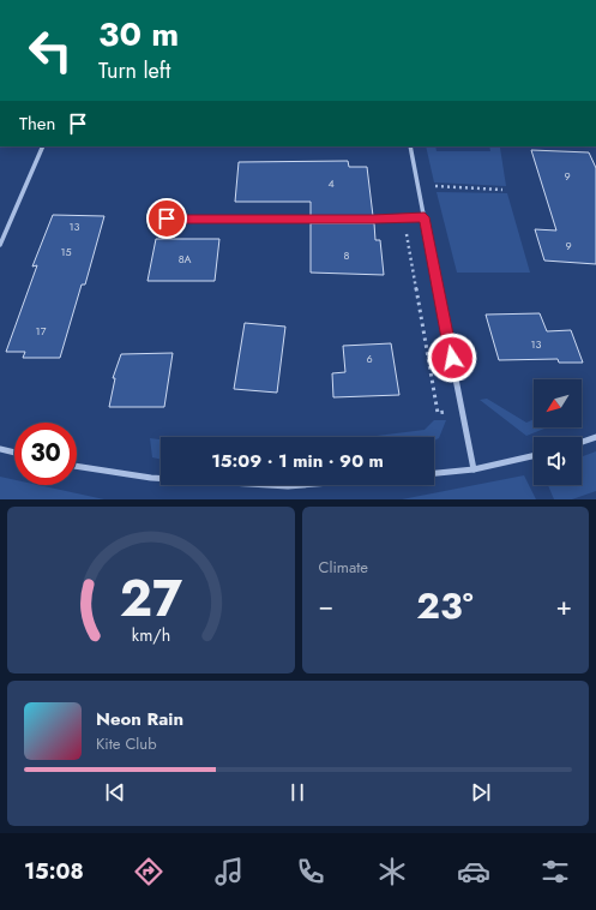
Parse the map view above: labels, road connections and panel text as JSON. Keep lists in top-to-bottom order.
{
  "house_numbers": [
    "9",
    "4",
    "13",
    "9",
    "15",
    "8",
    "8A",
    "17",
    "13",
    "6"
  ],
  "north": "bottom left",
  "page": {
    "turn": ["30 m", "Turn left"],
    "then": "Then",
    "limit": "30",
    "trip": "15:09 · 1 min · 90 m",
    "tile": "Climate",
    "heat": ["−", "23°", "+"],
    "song": ["Neon Rain", "Kite Club"],
    "tabs": "15:08",
    "gauge": ["27", "km/h"]
  }
}
